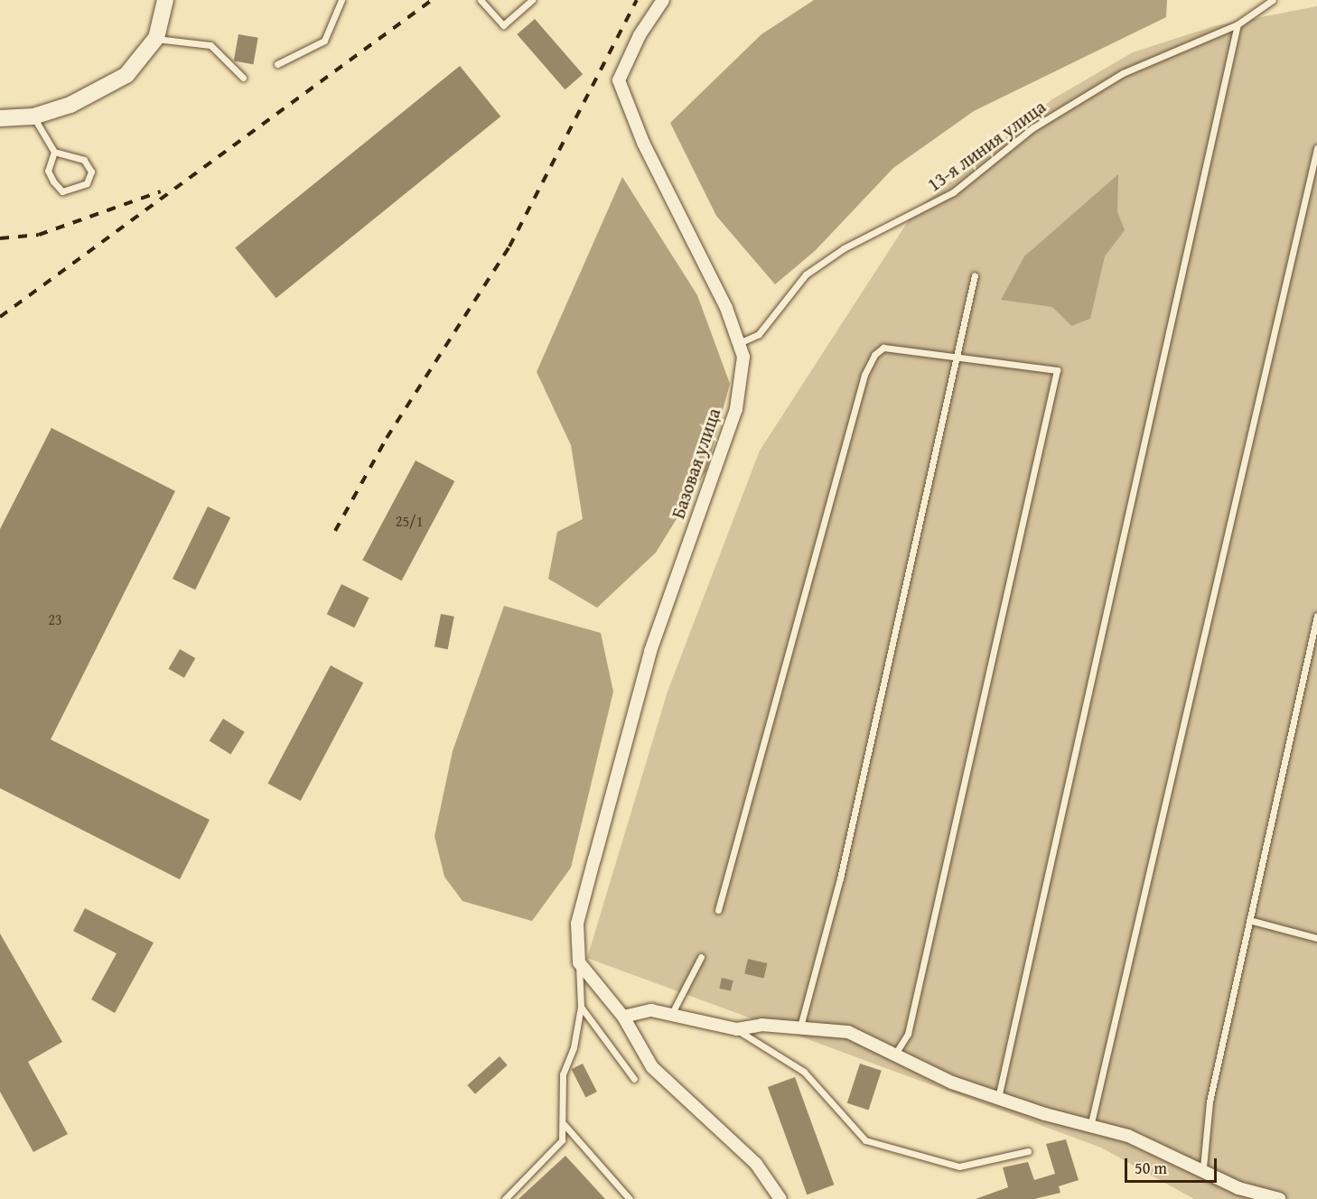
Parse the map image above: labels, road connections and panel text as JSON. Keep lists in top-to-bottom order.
{
  "streets": {
    "street": ["Базовая улица"],
    "lane": ["13-я линия улица"]
  },
  "crossings": [
    ["13-я линия улица", "Базовая улица"]
  ],
  "house_numbers": ["25/1", "23"],
  "scale_bar": "50 m"
}
